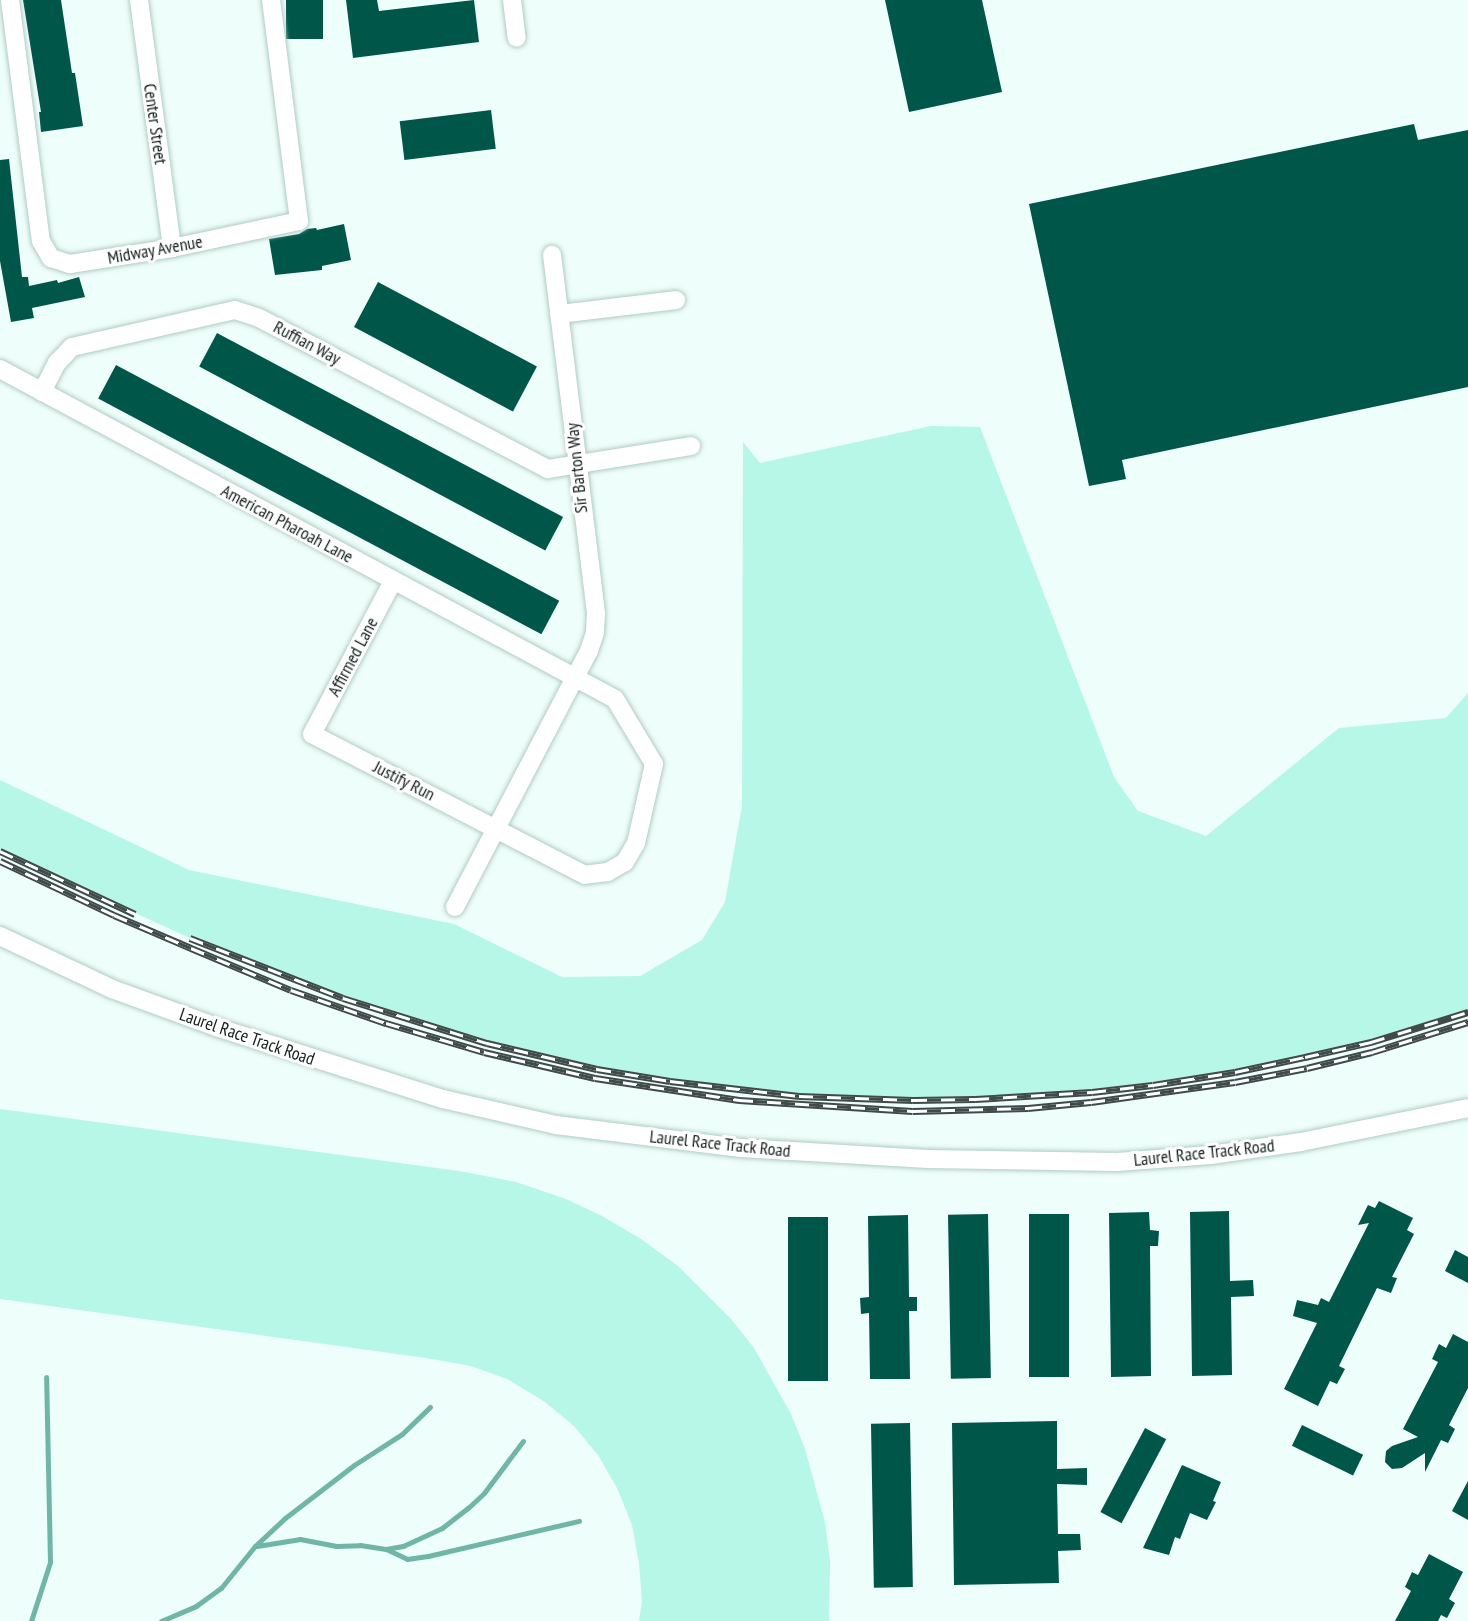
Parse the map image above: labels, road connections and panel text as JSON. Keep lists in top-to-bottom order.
{
  "streets": {
    "street": [
      "Center Street",
      "Midway Avenue",
      "Ruffian Way",
      "Sir Barton Way",
      "American Pharoah Lane",
      "Affirmed Lane",
      "Justify Run",
      "Laurel Race Track Road"
    ]
  },
  "crossings": [
    ["Center Street", "Midway Avenue"],
    ["Ruffian Way", "Sir Barton Way"],
    ["Ruffian Way", "American Pharoah Lane"],
    ["Sir Barton Way", "American Pharoah Lane"],
    ["Sir Barton Way", "Justify Run"],
    ["American Pharoah Lane", "Affirmed Lane"],
    ["American Pharoah Lane", "Justify Run"],
    ["Affirmed Lane", "Justify Run"]
  ]
}
